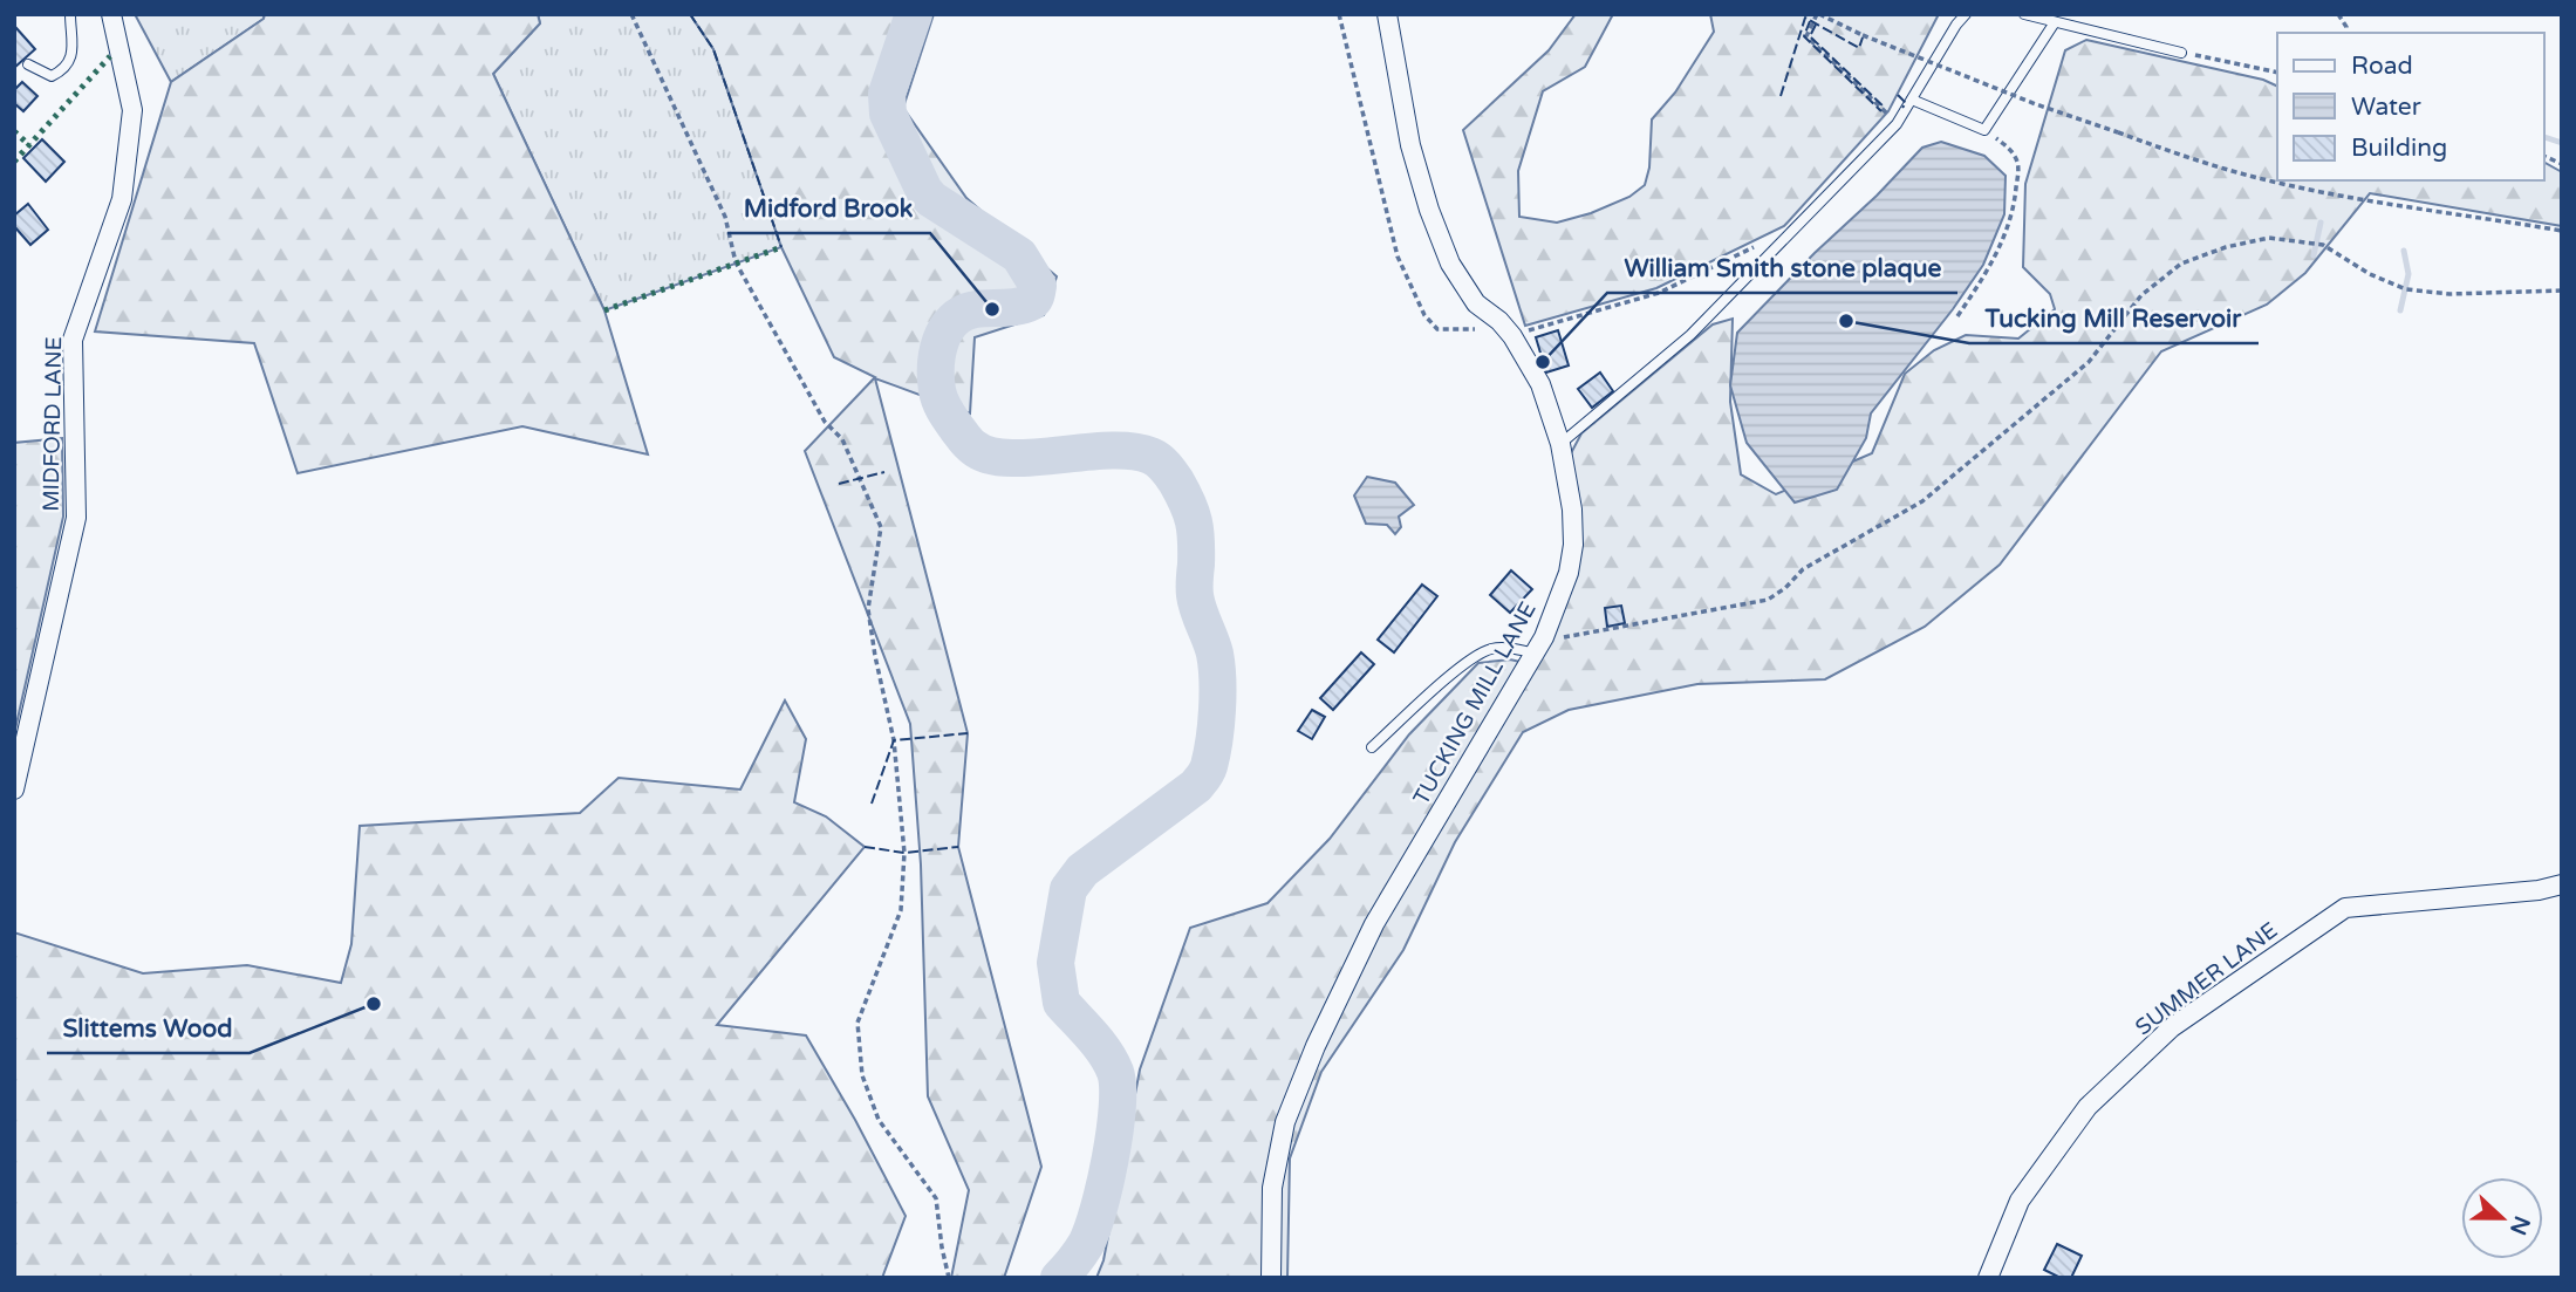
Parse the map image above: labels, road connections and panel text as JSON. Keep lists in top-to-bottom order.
{
  "streets": {
    "street": ["MIDFORD LANE", "TUCKING MILL LANE", "SUMMER LANE"]
  },
  "places": [
    "Midford Brook",
    "Tucking Mill Reservoir",
    "William Smith stone plaque",
    "Slittems Wood"
  ],
  "legend": ["Road", "Water", "Building"],
  "north": "right"
}
